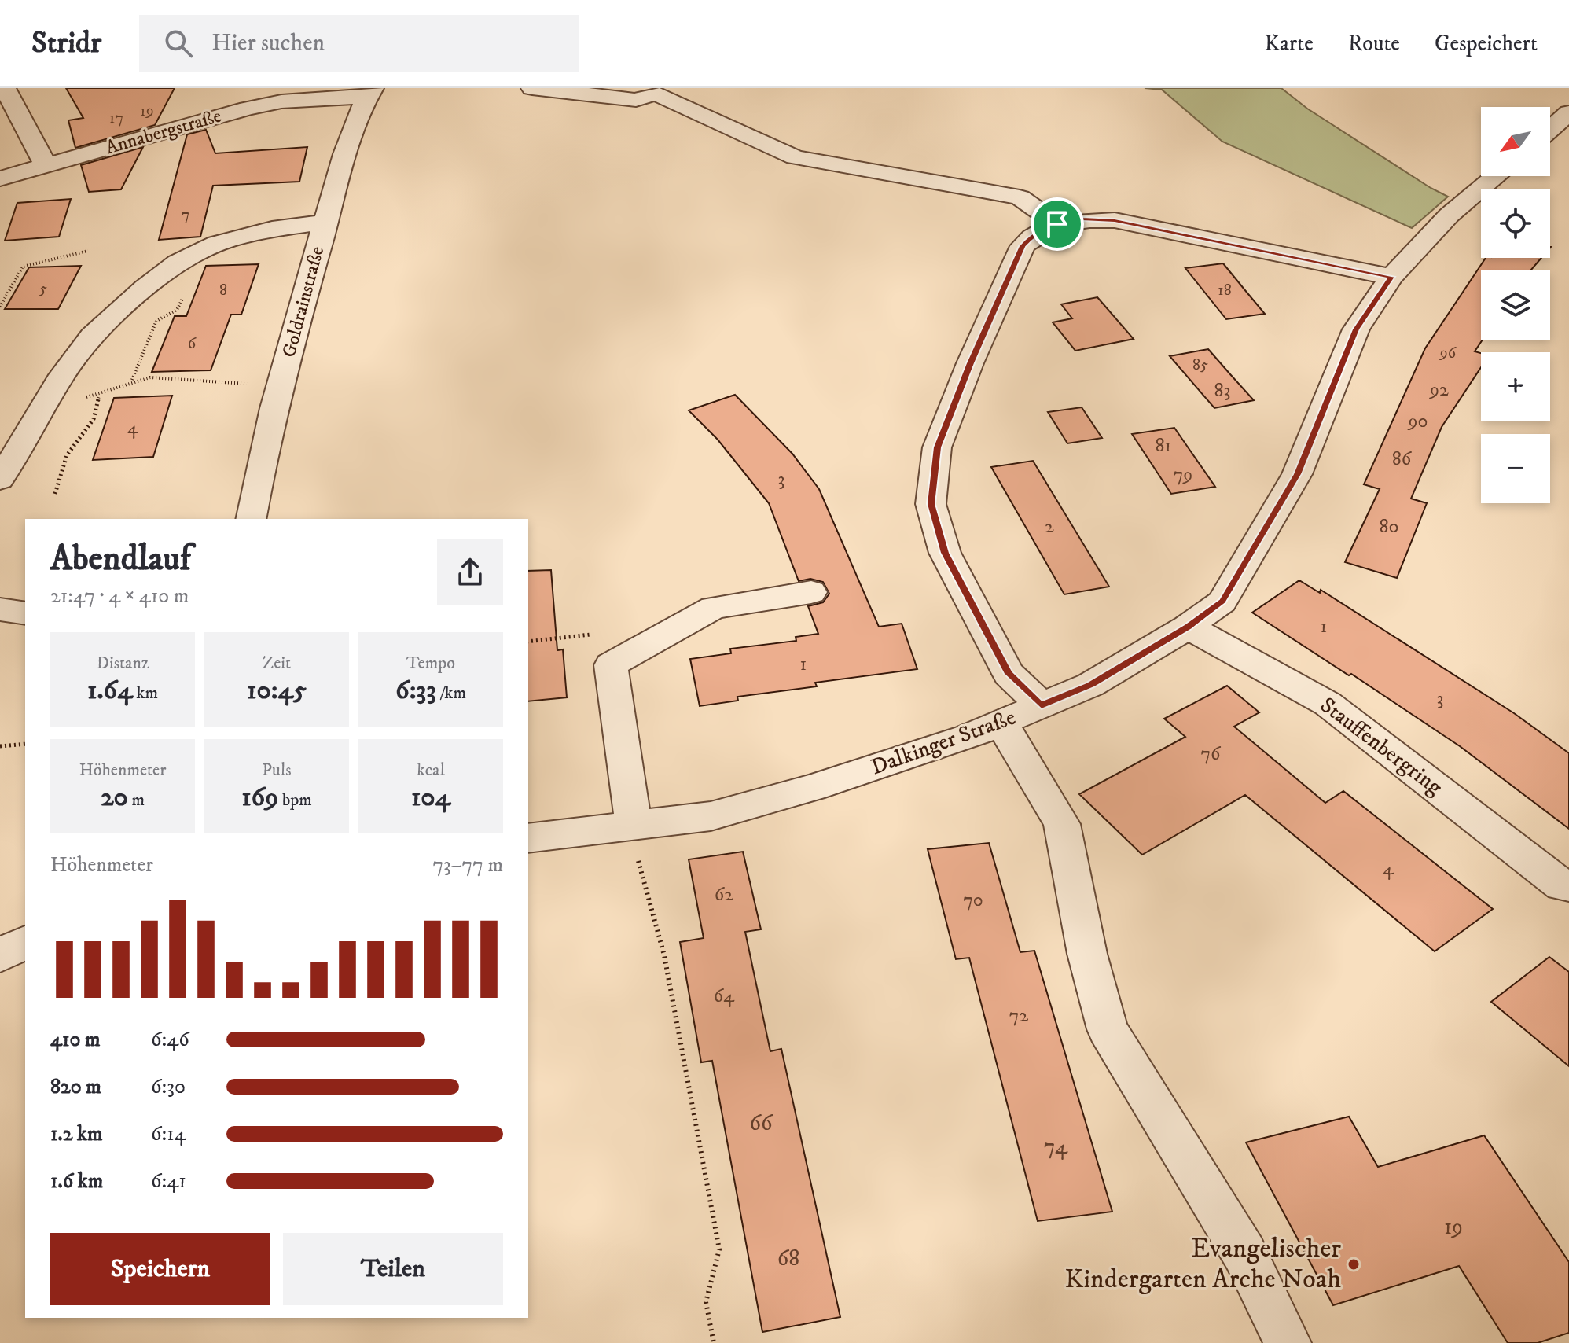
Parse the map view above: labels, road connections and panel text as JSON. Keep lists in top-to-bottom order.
{
  "streets": {
    "street": [
      "Annabergstraße",
      "Goldrainstraße",
      "Dalkinger Straße",
      "Stauffenbergring"
    ]
  },
  "crossings": [
    ["Annabergstraße", "Goldrainstraße"],
    ["Dalkinger Straße", "Stauffenbergring"]
  ],
  "places": ["Evangelischer Kindergarten Arche Noah"],
  "house_numbers": [
    "19",
    "17",
    "7",
    "5",
    "8",
    "18",
    "6",
    "96",
    "85",
    "92",
    "83",
    "90",
    "4",
    "81",
    "86",
    "79",
    "3",
    "2",
    "80",
    "1",
    "1",
    "3",
    "76",
    "4",
    "62",
    "70",
    "64",
    "72",
    "66",
    "74",
    "19",
    "68"
  ],
  "north": "bottom left",
  "page": {
    "header": "Stridr",
    "search": "Hier suchen",
    "nav": ["Karte", "Route", "Gespeichert"],
    "map_buttons": ["+", "−"],
    "heading": ["Abendlauf", "21:47 · 4 × 410 m"],
    "stats": [
      ["Distanz", "1.64 km"],
      ["Zeit", "10:45"],
      ["Tempo", "6:33 /km"],
      ["Höhenmeter", "20 m"],
      ["Puls", "169 bpm"],
      ["kcal", "104"]
    ],
    "chart": ["Höhenmeter", "73–77 m"],
    "list": [
      {
        "name": "410 m",
        "note": "6:46"
      },
      {
        "name": "820 m",
        "note": "6:30"
      },
      {
        "name": "1.2 km",
        "note": "6:14"
      },
      {
        "name": "1.6 km",
        "note": "6:41"
      }
    ],
    "buttons": ["Speichern", "Teilen"]
  }
}
